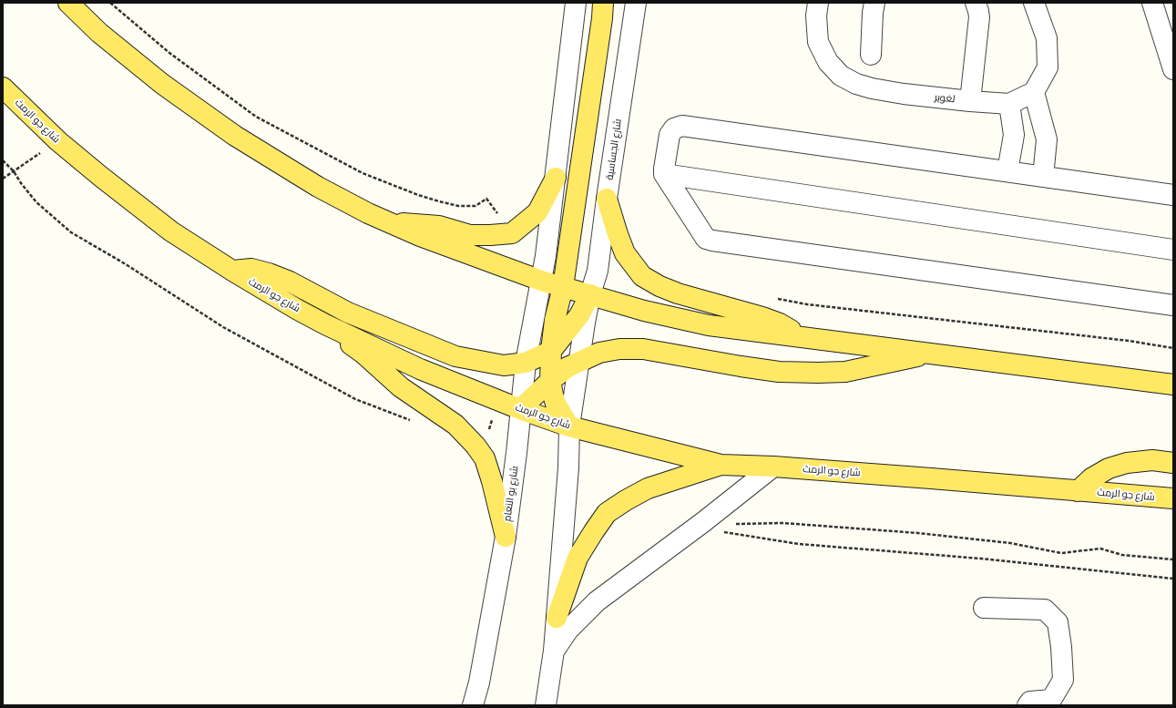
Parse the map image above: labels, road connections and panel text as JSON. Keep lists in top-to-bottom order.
{
  "streets": {
    "main road": ["شارع جو الرمث"],
    "street": ["لغوير", "شارع الجساسية", "شارع بو النعام"]
  },
  "crossings": [
    ["شارع جو الرمث", "شارع بو النعام"]
  ]
}
